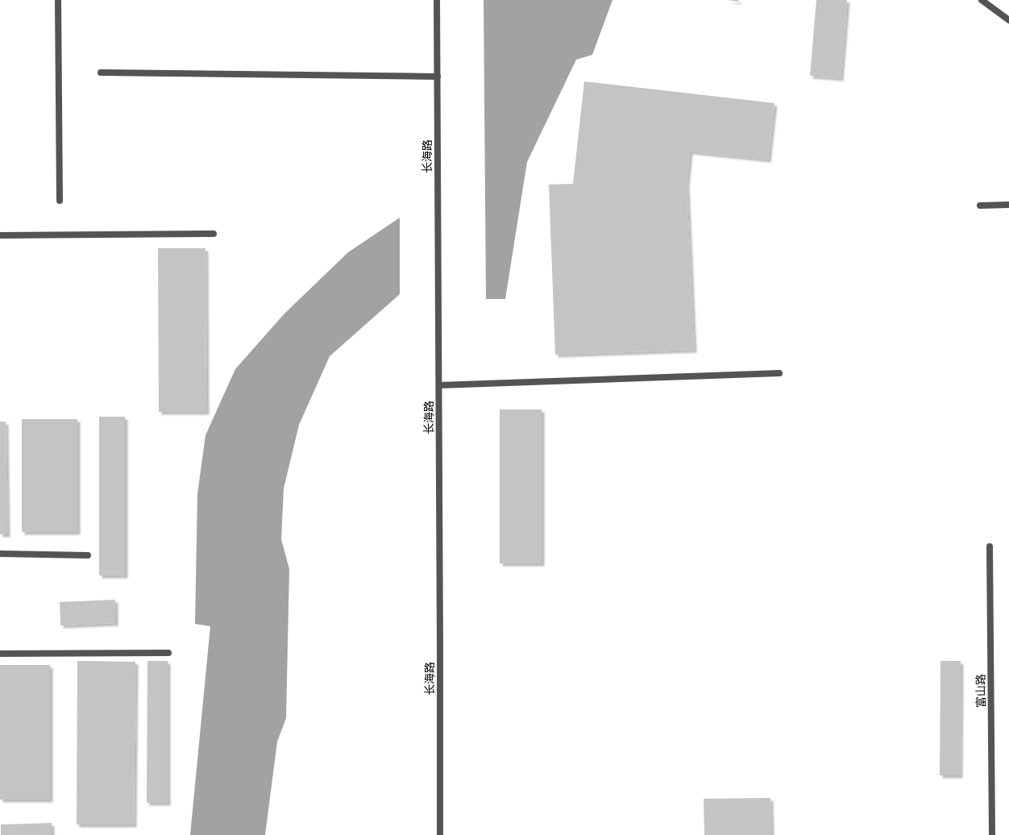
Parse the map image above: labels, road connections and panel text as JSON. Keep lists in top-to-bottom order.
{
  "streets": {
    "street": ["长海路", "富山路"]
  }
}
